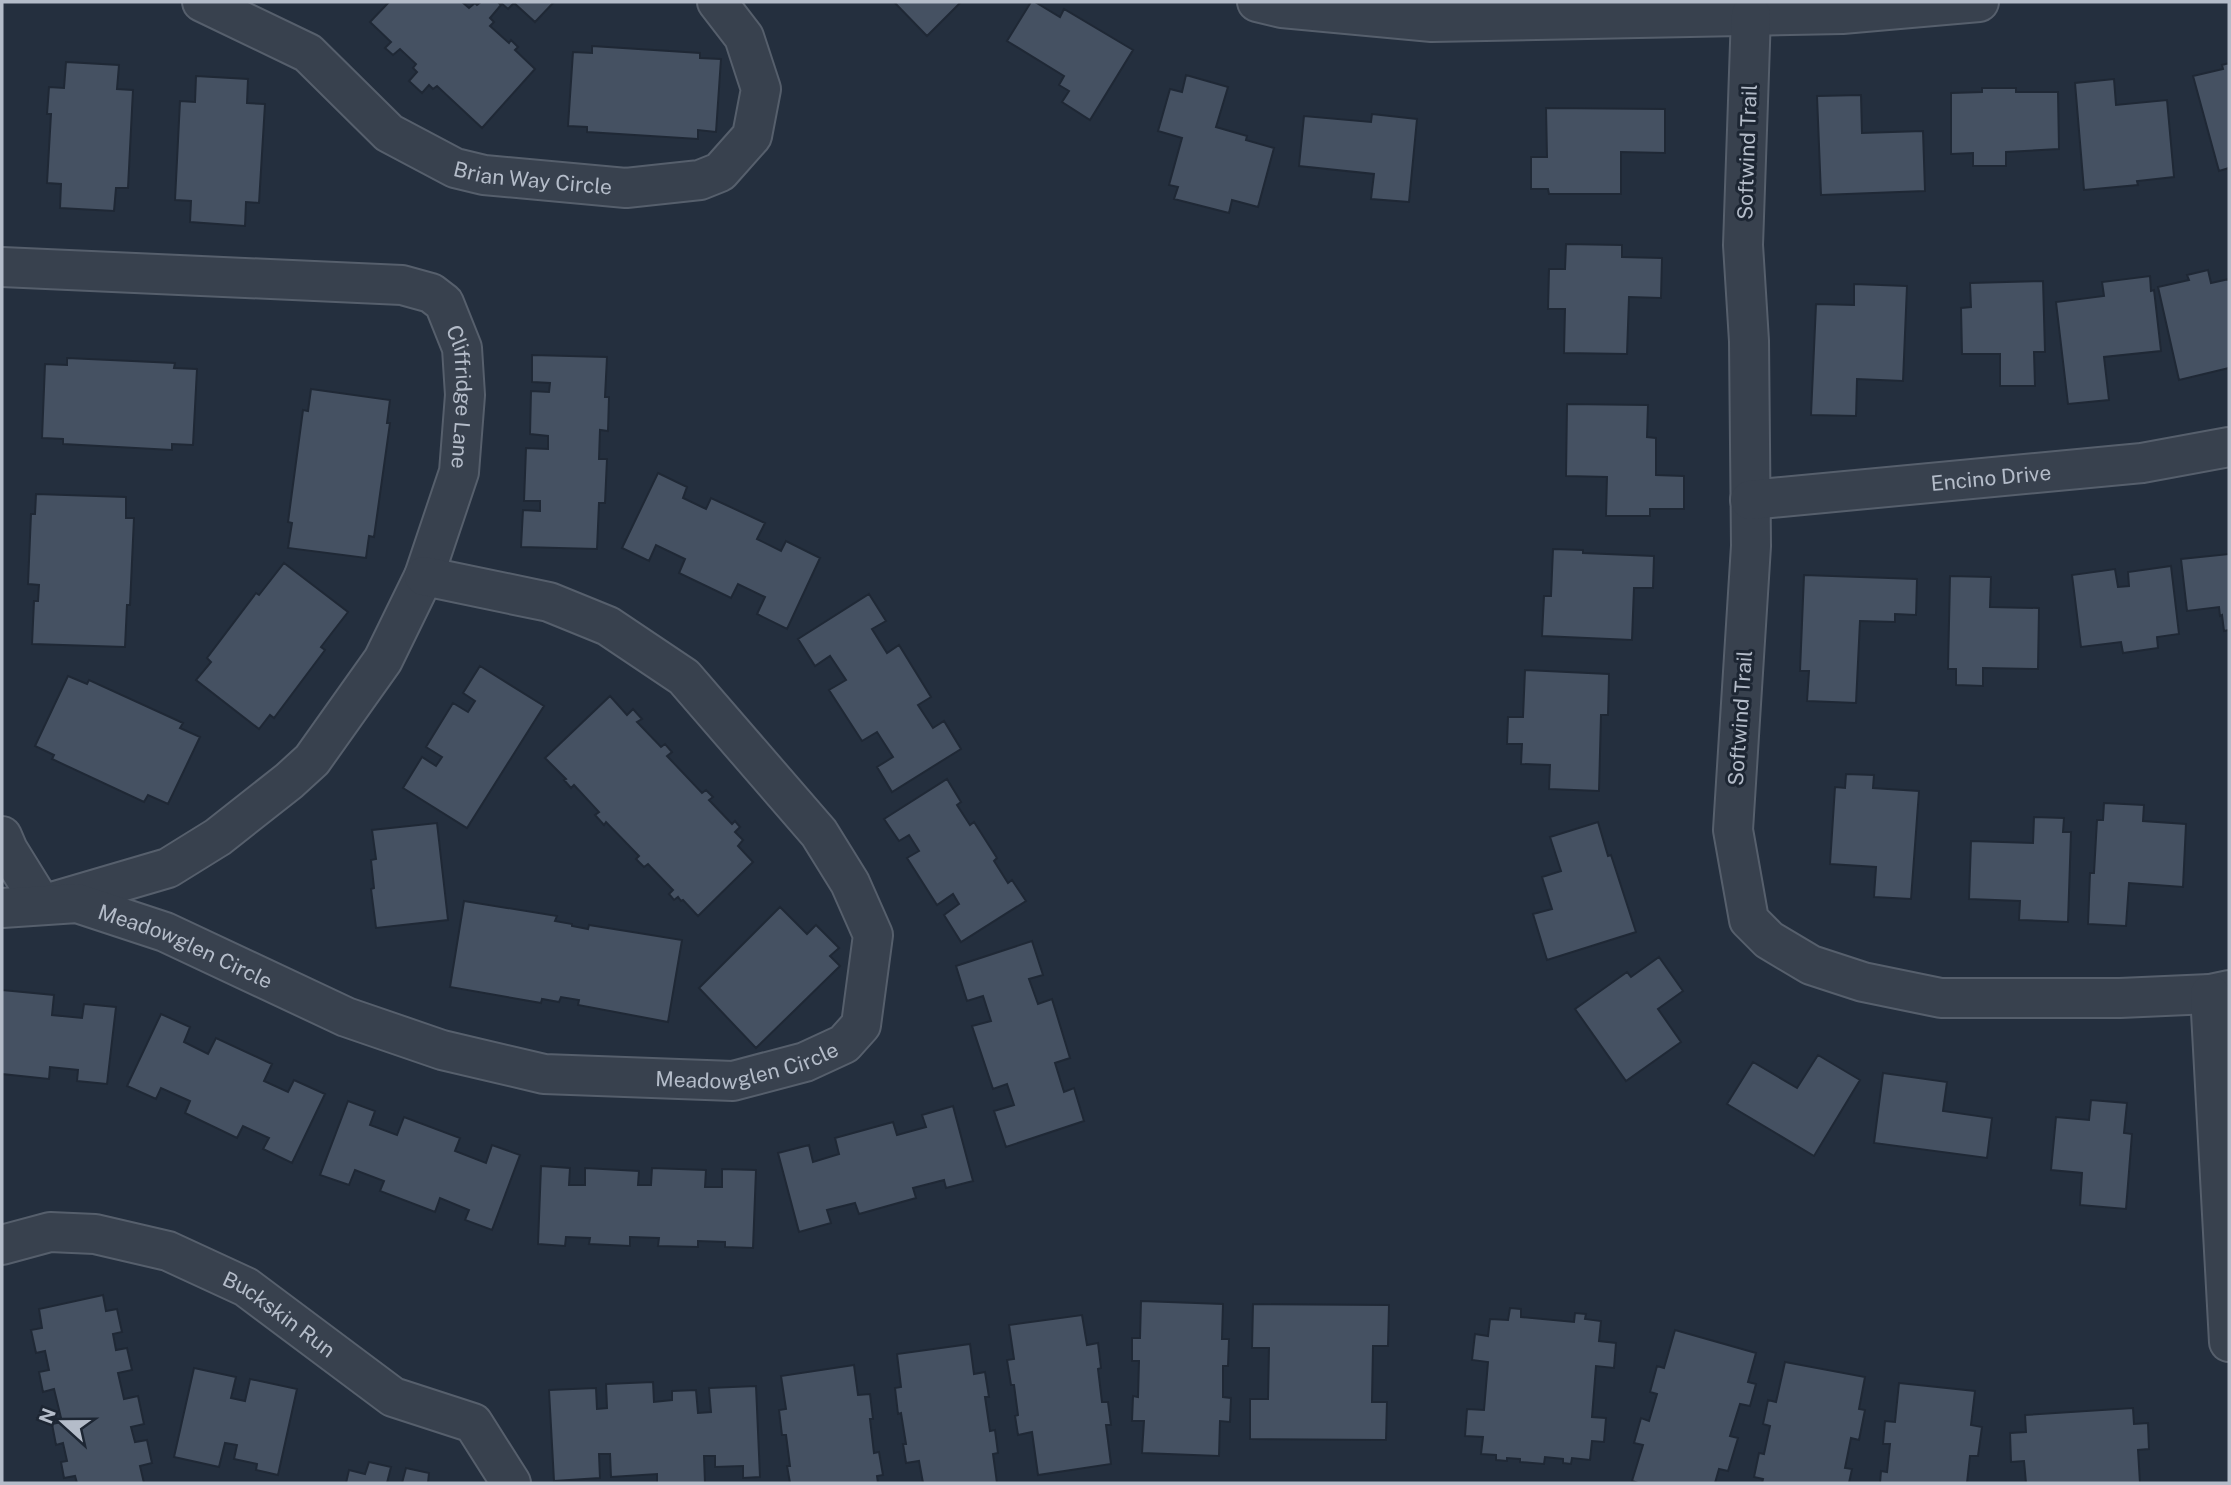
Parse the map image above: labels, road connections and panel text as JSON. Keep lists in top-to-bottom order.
{
  "streets": {
    "street": [
      "Softwind Trail",
      "Brian Way Circle",
      "Cliffridge Lane",
      "Encino Drive",
      "Meadowglen Circle",
      "Buckskin Run"
    ]
  },
  "crossings": [
    ["Softwind Trail", "Encino Drive"],
    ["Cliffridge Lane", "Meadowglen Circle"]
  ],
  "north": "left"
}
